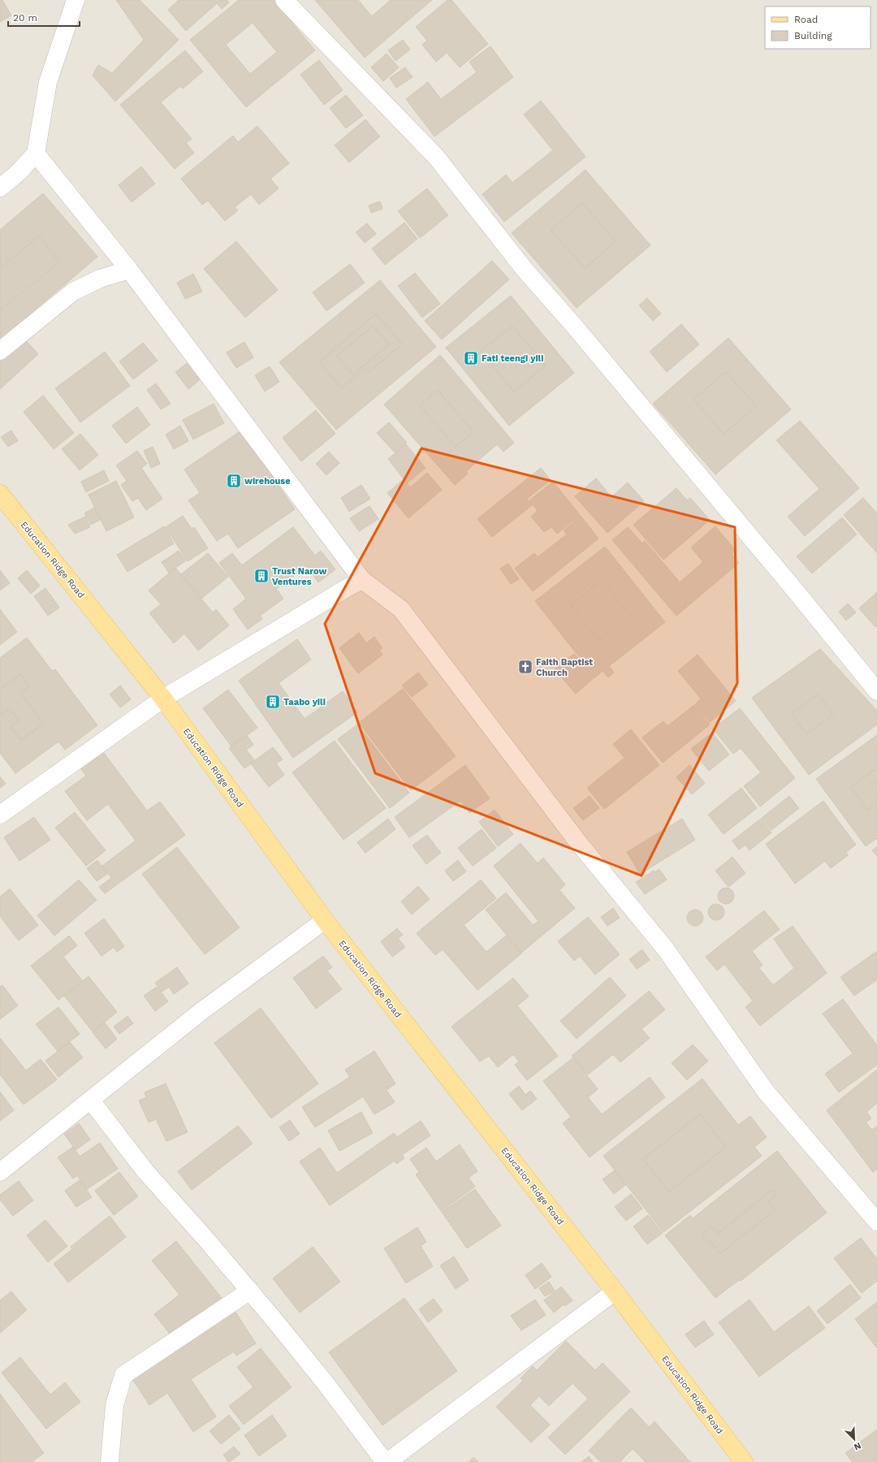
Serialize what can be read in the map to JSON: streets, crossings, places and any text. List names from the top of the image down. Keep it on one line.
{"streets":{"main road":["Education Ridge Road"]},"places":{"building":["Fati teengi yili","wirehouse","Trust Narow Ventures","Taabo yili"],"church":["Faith Baptist Church"]},"legend":["Road","Building"],"scale_bar":"20 m","north":"bottom right"}
